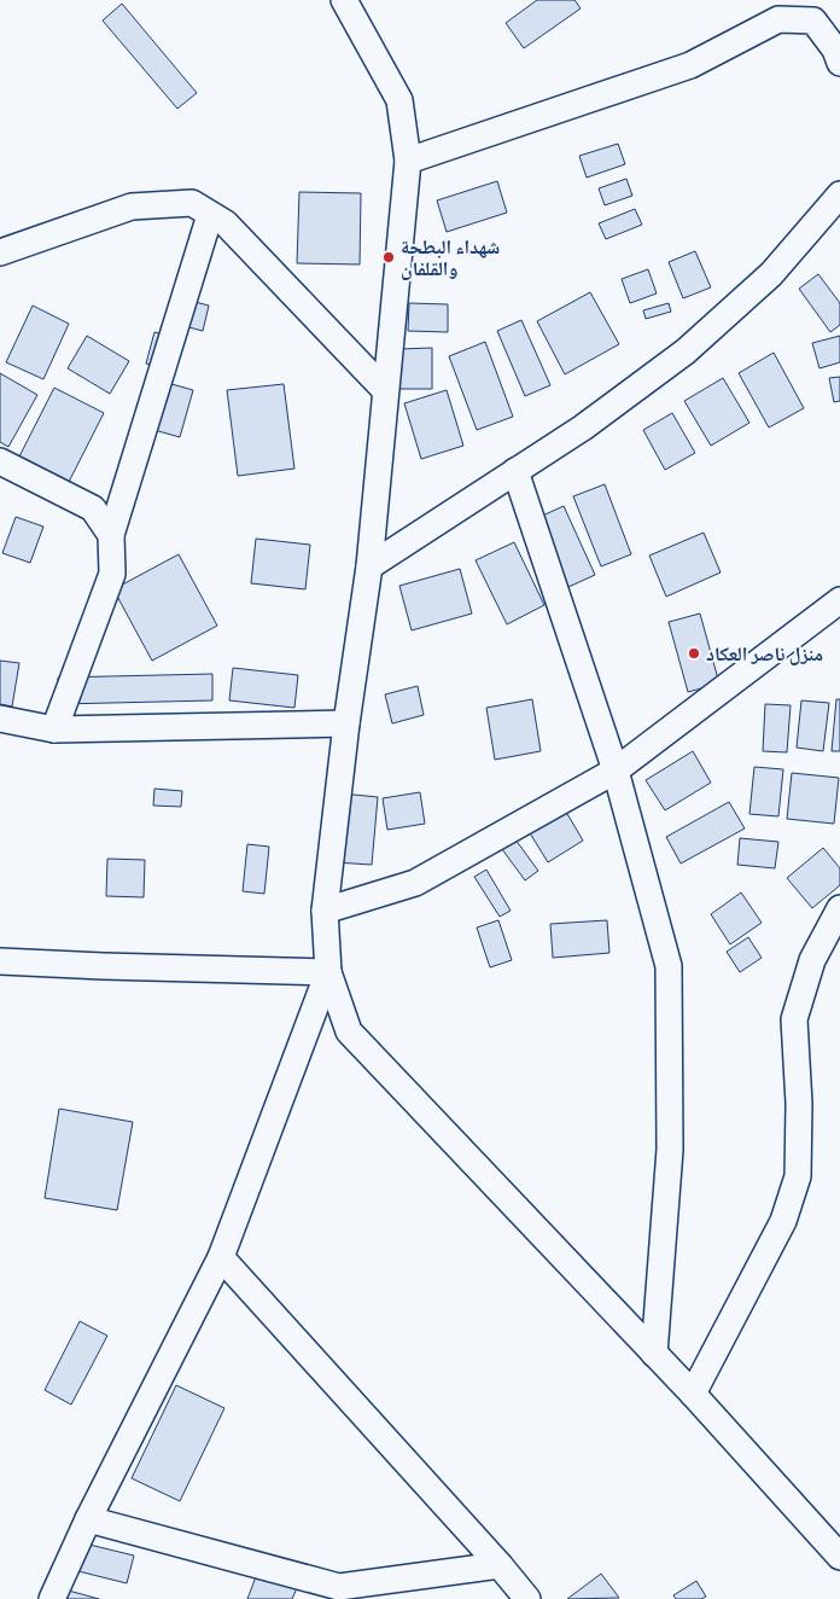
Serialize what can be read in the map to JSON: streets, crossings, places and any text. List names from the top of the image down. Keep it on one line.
{"places":["شهداء البطحة والقلفان","منزل ناصر العكاد"]}
